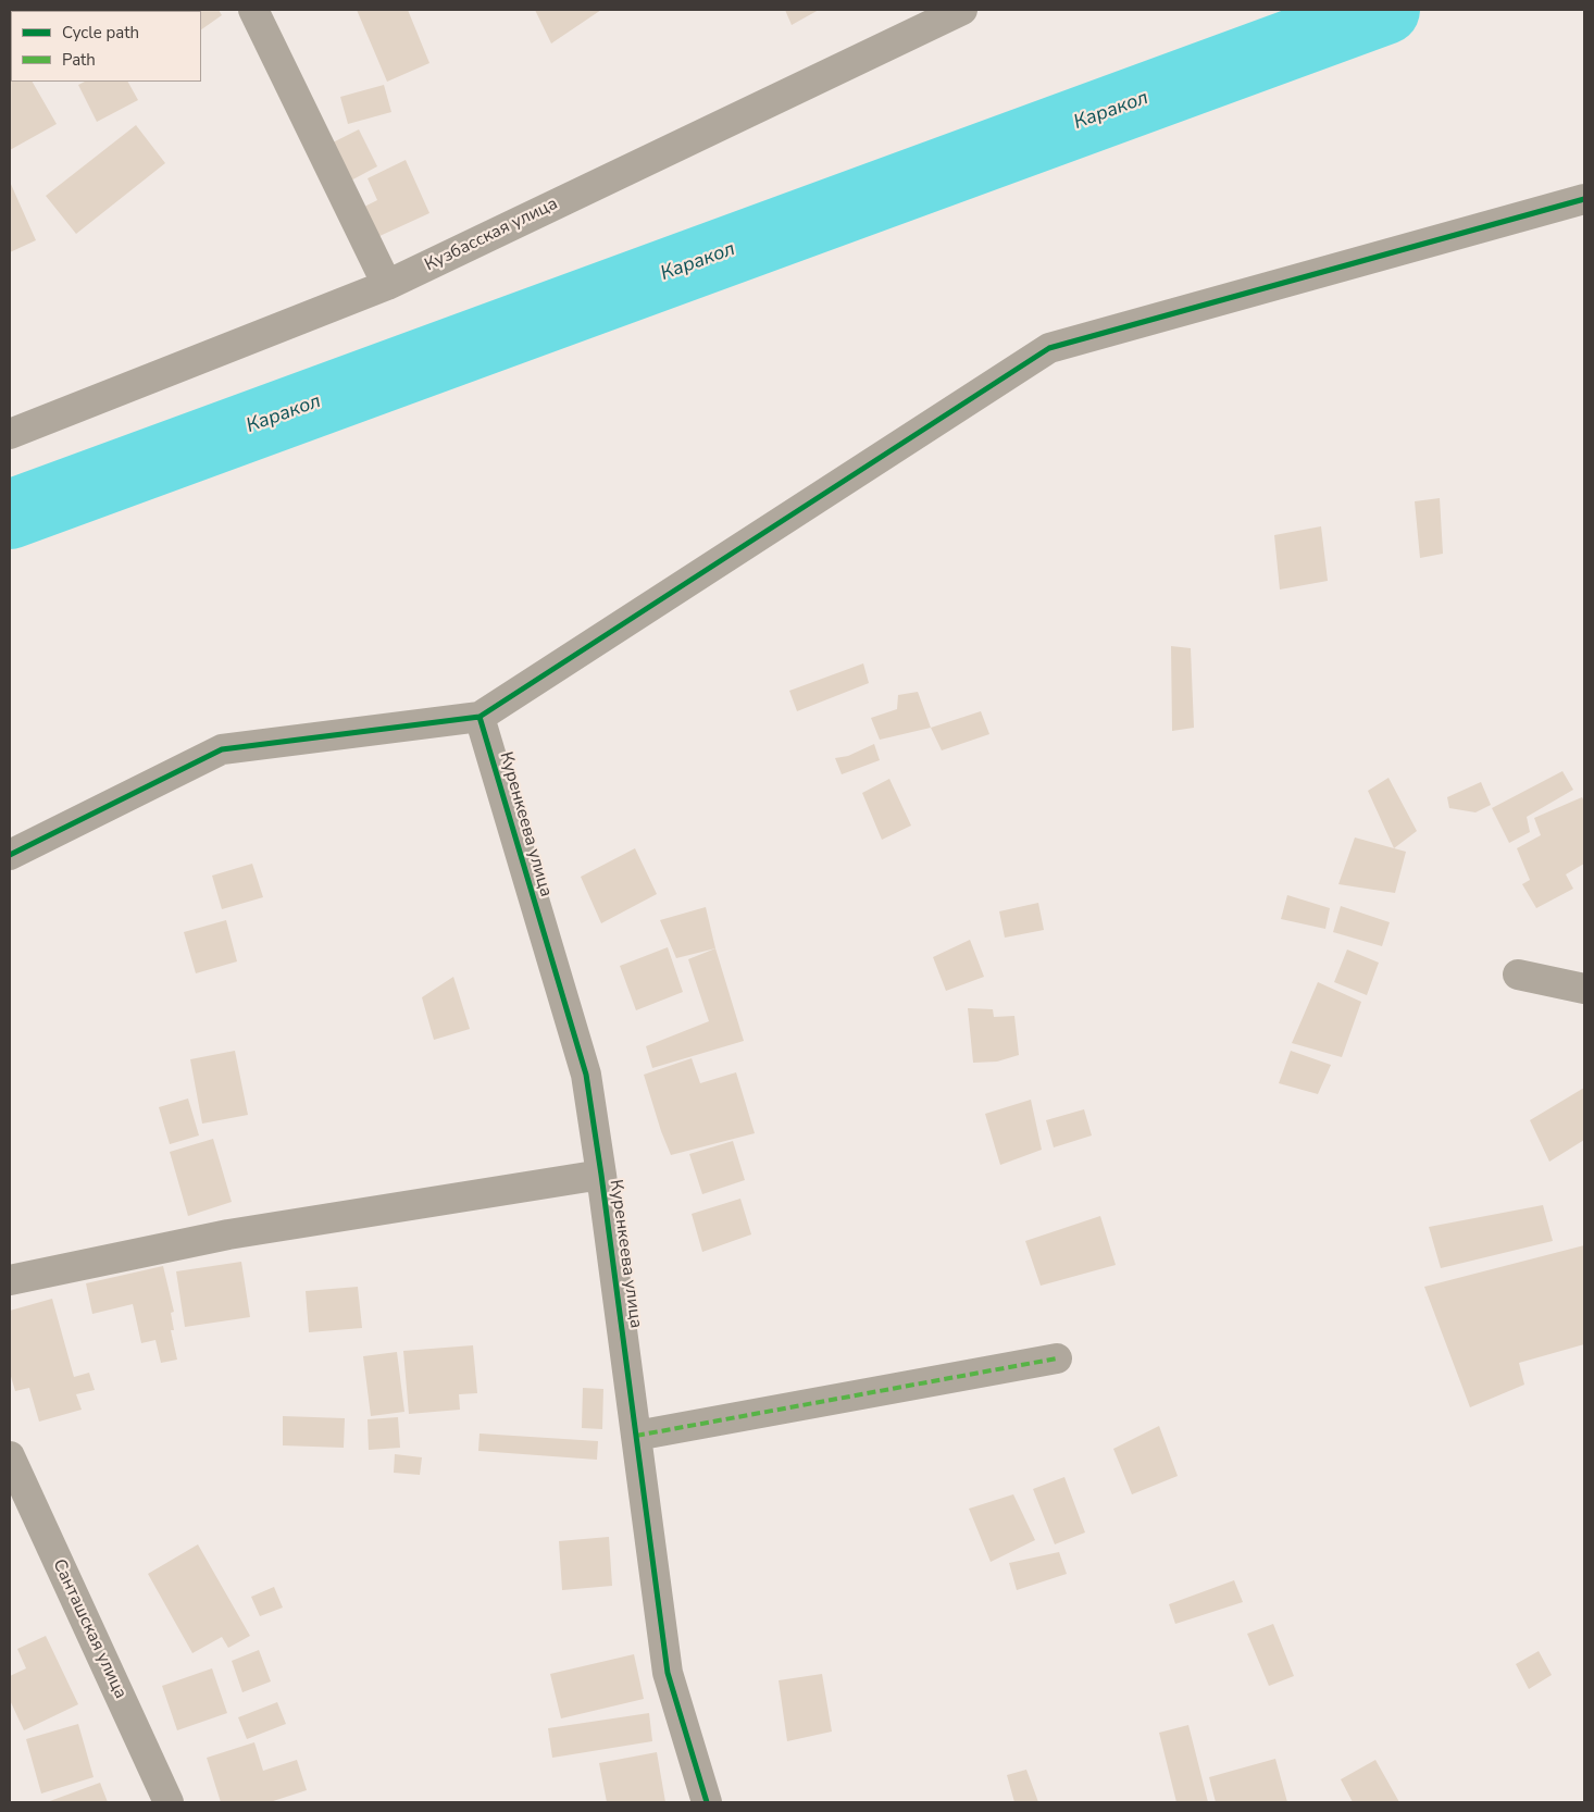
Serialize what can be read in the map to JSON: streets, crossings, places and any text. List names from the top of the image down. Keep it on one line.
{"streets":{"street":["Кузбасская улица","Куренкеева улица","Санташская улица"]},"water":["Каракол"],"legend":["Cycle path","Path"]}
